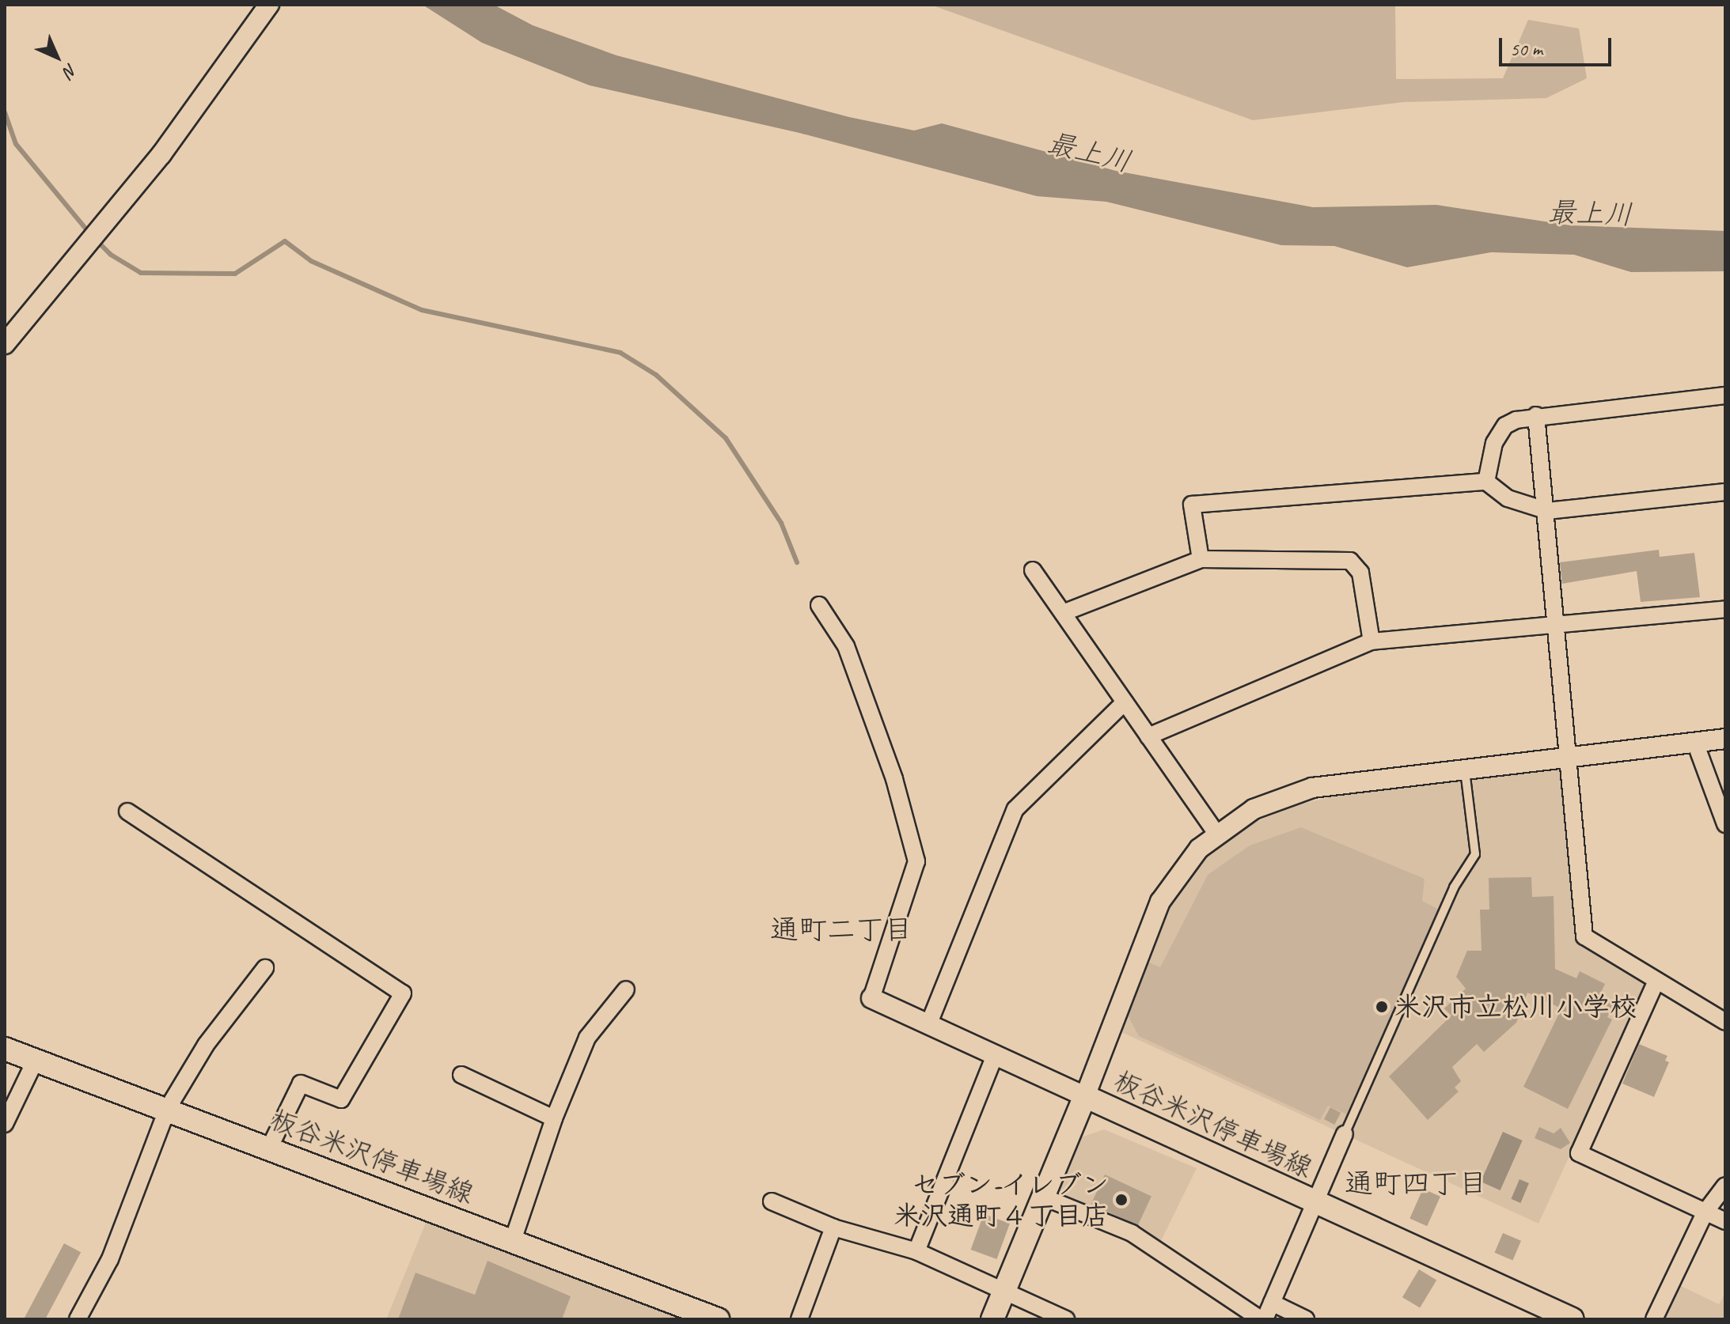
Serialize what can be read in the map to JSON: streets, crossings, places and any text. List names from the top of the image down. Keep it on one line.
{"streets":{"main road":["板谷米沢停車場線"]},"districts":["通町二丁目","通町四丁目"],"water":["最上川"],"places":["米沢市立松川小学校","セブン-イレブン 米沢通町４丁目店"],"scale_bar":"50 m","north":"bottom right"}
